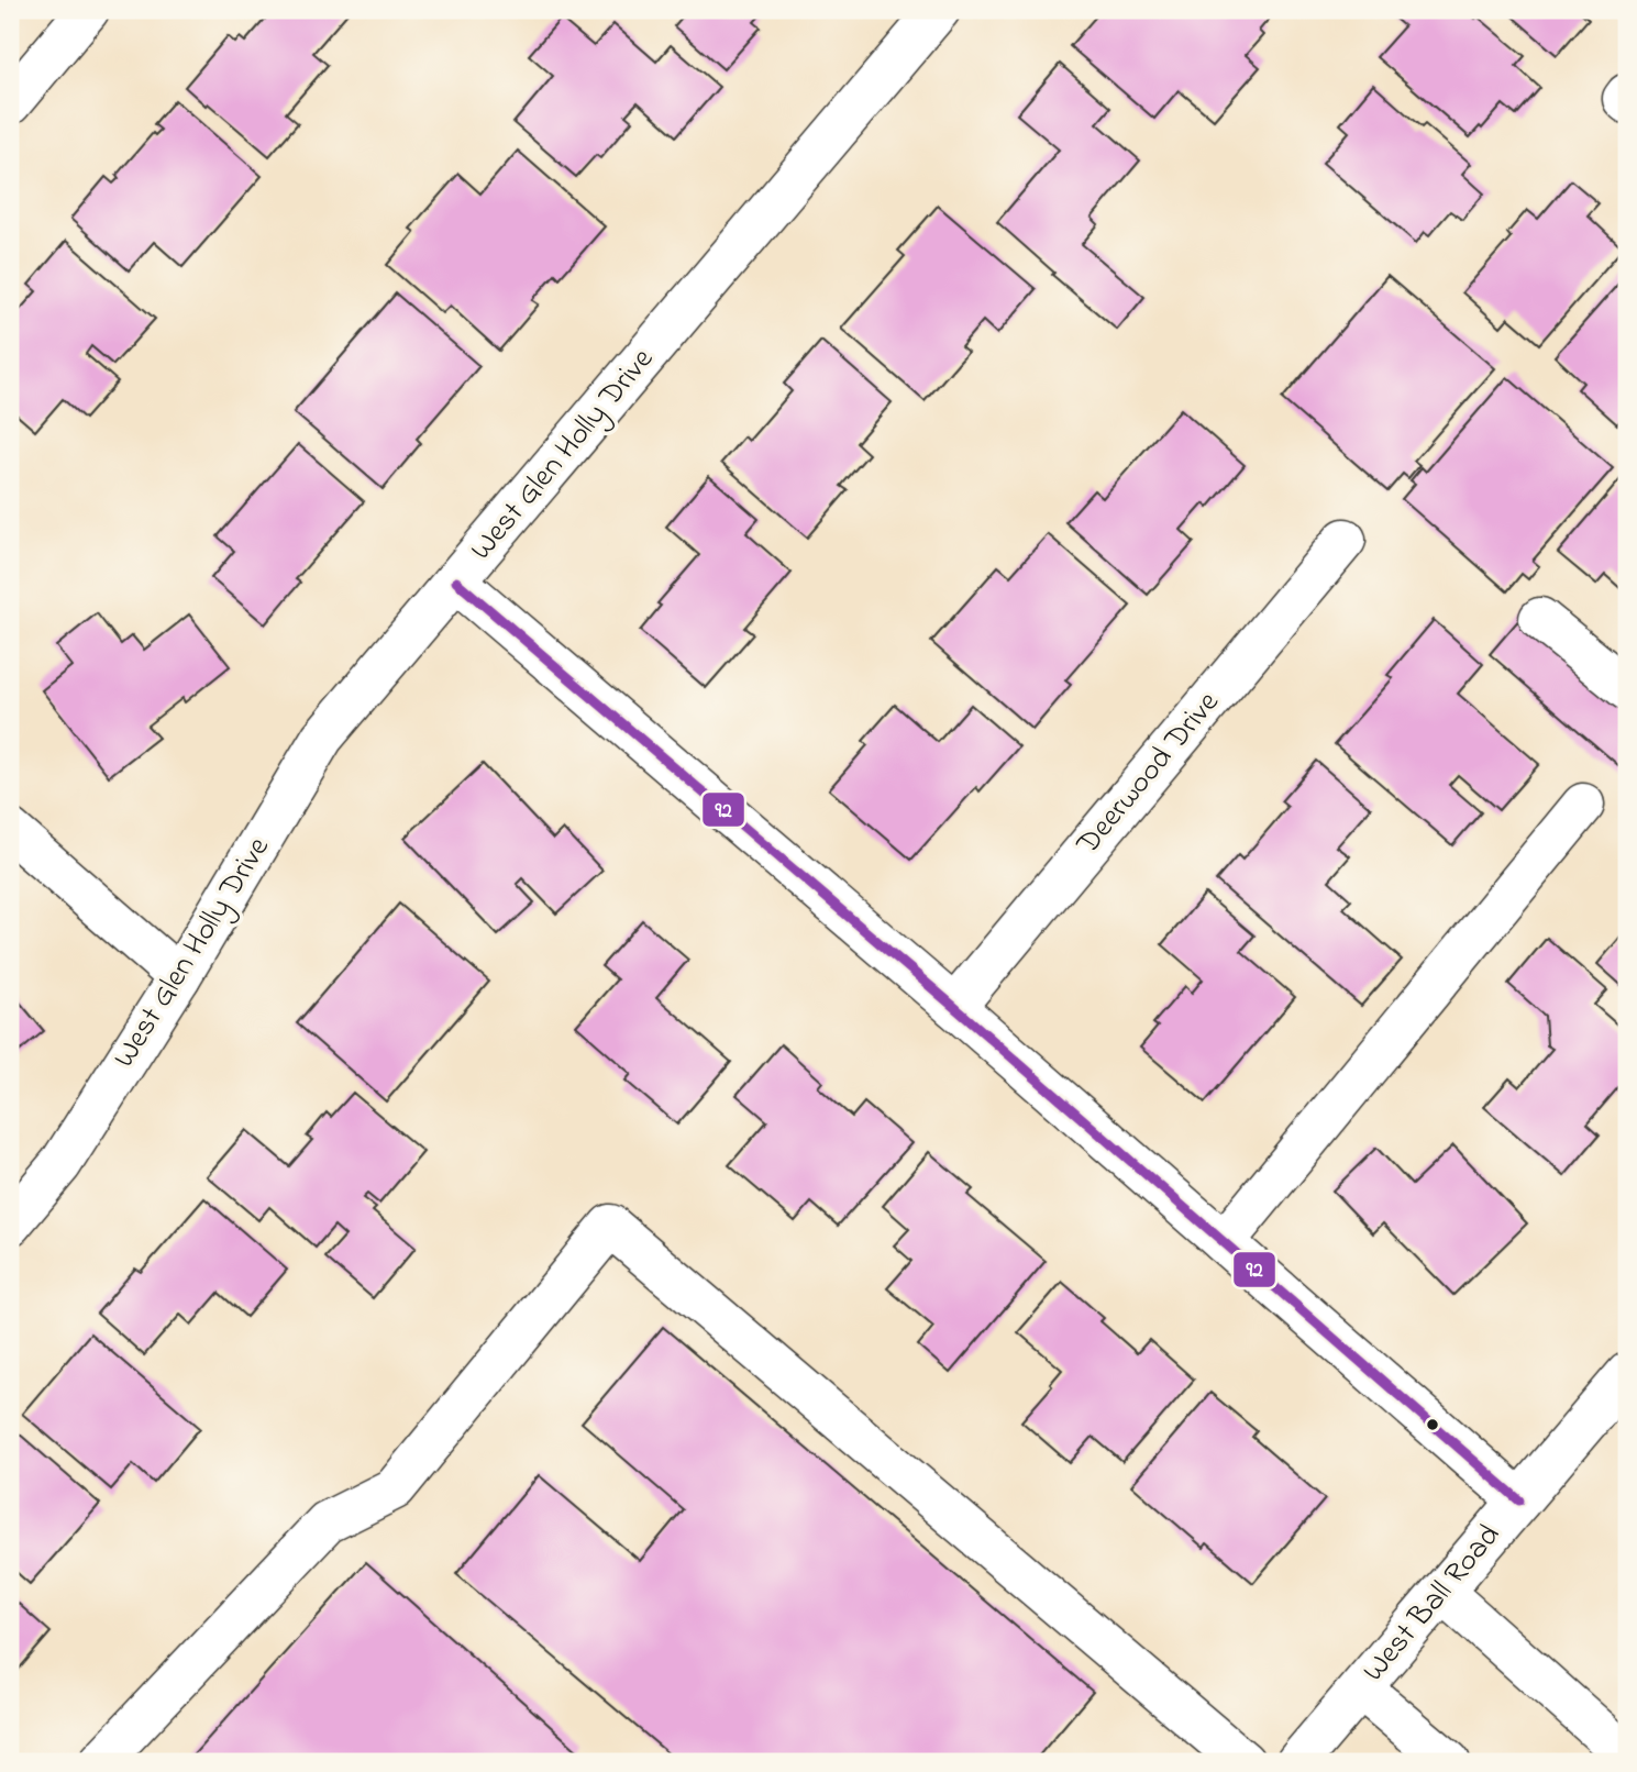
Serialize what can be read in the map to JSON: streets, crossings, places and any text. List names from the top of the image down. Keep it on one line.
{"streets":{"street":["West Glen Holly Drive","Deerwood Drive","West Ball Road"]},"lines":["transit line 92"]}
